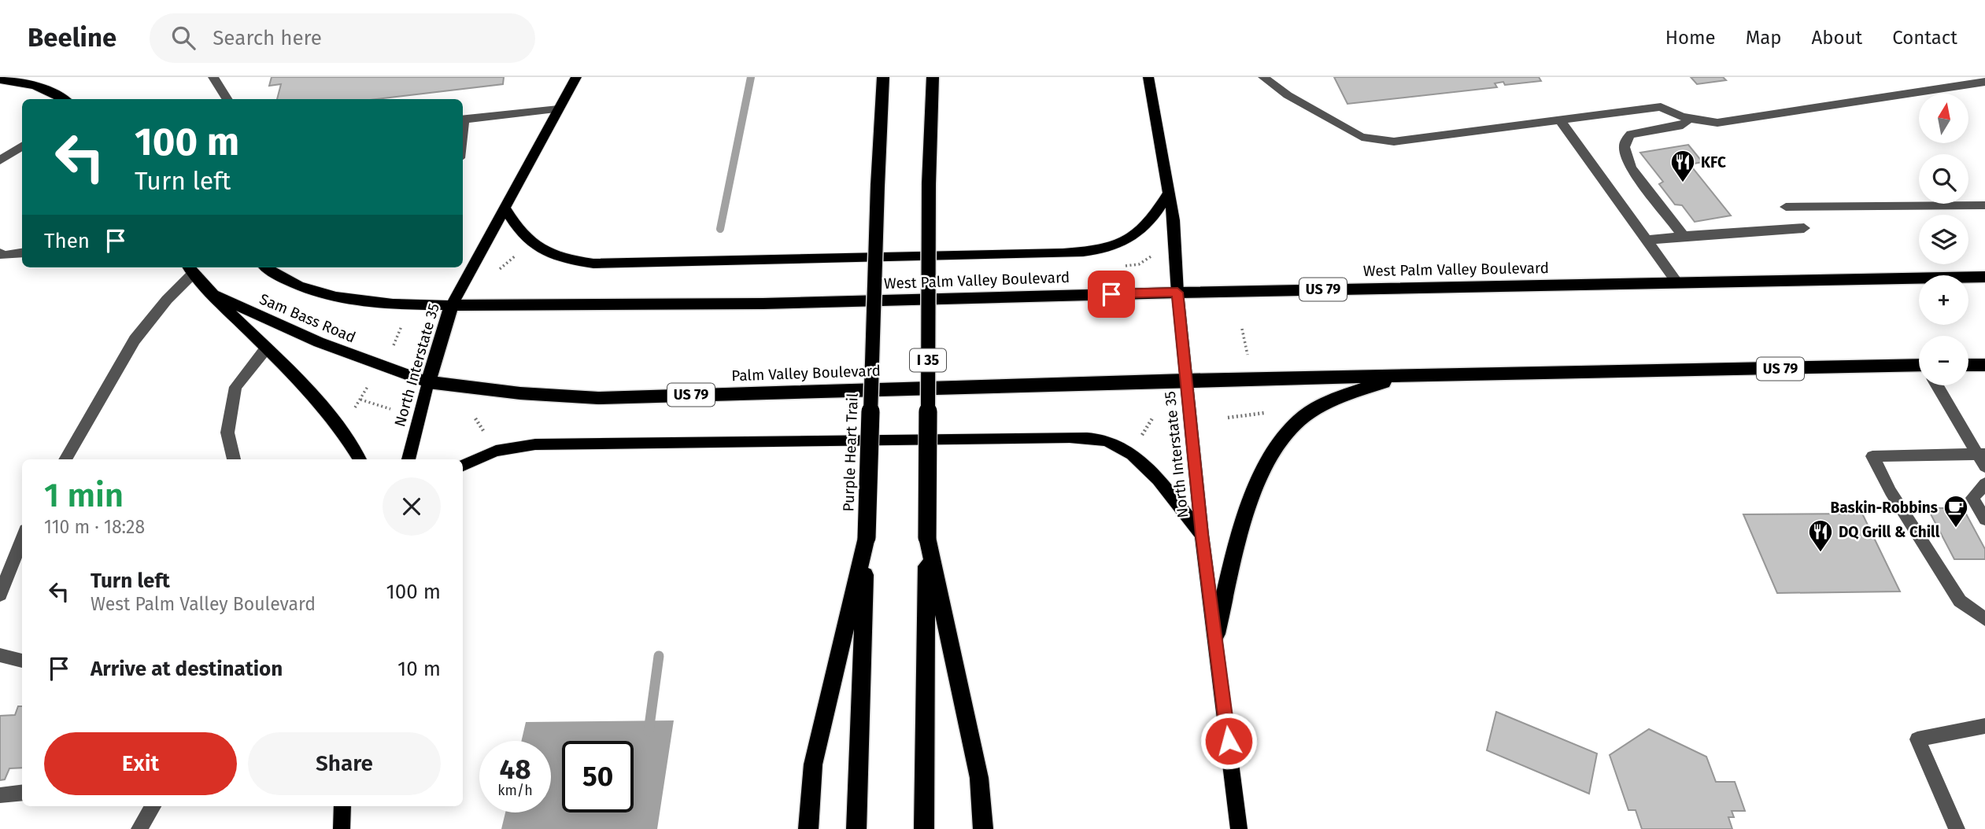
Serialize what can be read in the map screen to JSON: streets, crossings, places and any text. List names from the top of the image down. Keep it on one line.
{"streets":{"highway":["West Palm Valley Boulevard","US 79","I 35","North Interstate 35","Palm Valley Boulevard","Purple Heart Trail"],"main road":["Sam Bass Road"]},"crossings":[["West Palm Valley Boulevard","Sam Bass Road"],["West Palm Valley Boulevard","North Interstate 35"],["US 79","North Interstate 35"],["US 79","Palm Valley Boulevard"],["Sam Bass Road","North Interstate 35"],["Sam Bass Road","Palm Valley Boulevard"],["North Interstate 35","Palm Valley Boulevard"]],"places":{"restaurant":["KFC","DQ Grill & Chill"],"cafe":["Baskin-Robbins"]},"north":"top","page":{"header":"Beeline","search":"Search here","nav":["Home","Map","About","Contact"],"map_buttons":["+","−"],"turn":["100 m","Turn left"],"then":"Then","heading":["1 min","110 m · 18:28"],"list":[{"name":"Turn left","note":"West Palm Valley Boulevard","value":"100 m"},{"name":"Arrive at destination","value":"10 m"}],"buttons":["Exit","Share"],"speed":"48 km/h","limit":"50"}}
